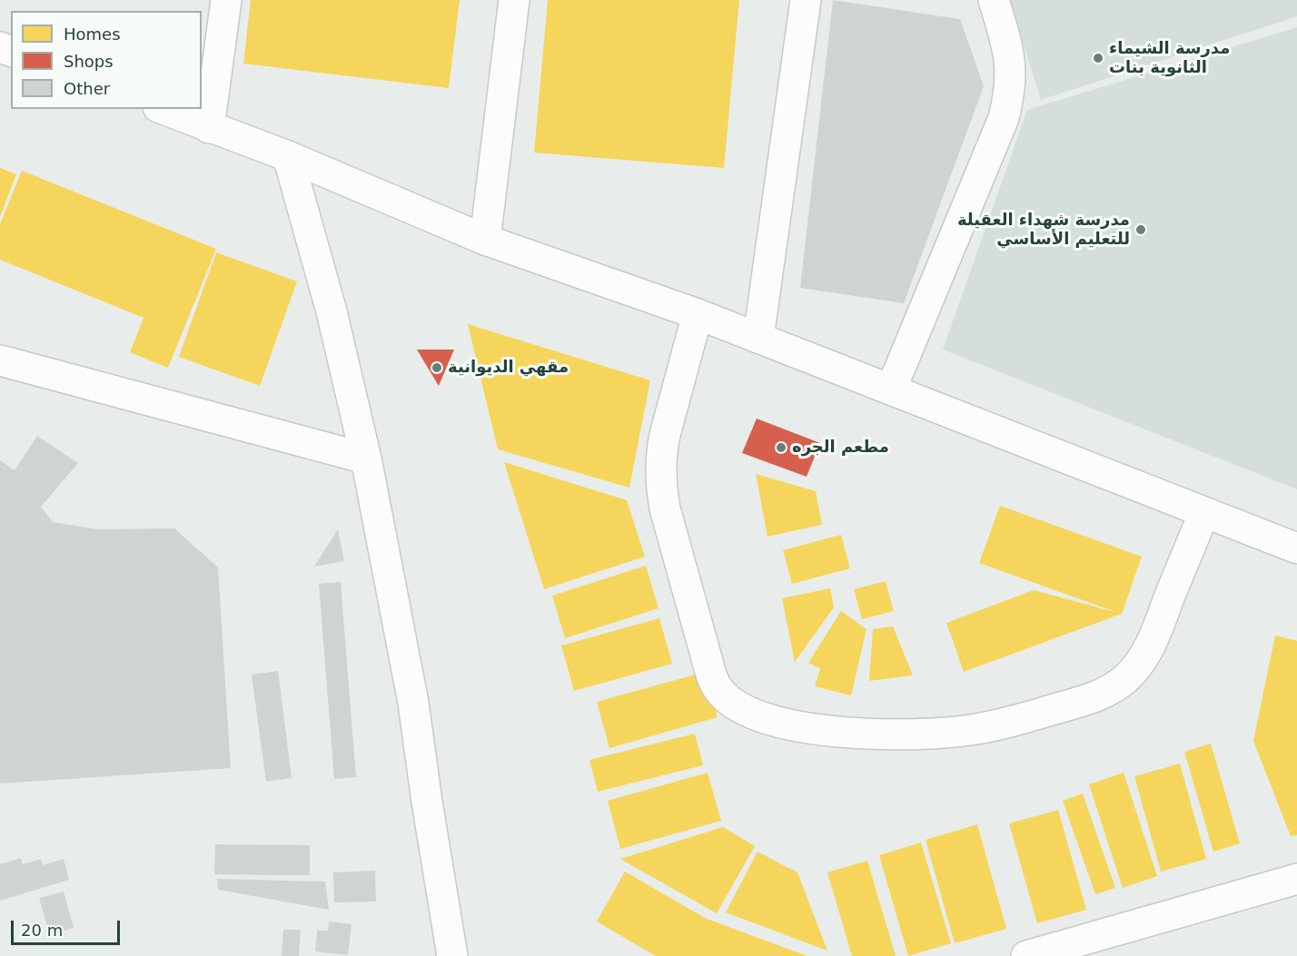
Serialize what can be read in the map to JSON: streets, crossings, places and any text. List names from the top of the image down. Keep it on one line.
{"places":["مدرسة الشيماء الثانوية بنات","مدرسة شهداء العقيلة للتعليم الأساسي","مقهي الديوانية","مطعم الجره"],"legend":["Homes","Shops","Other"],"scale_bar":"20 m"}
